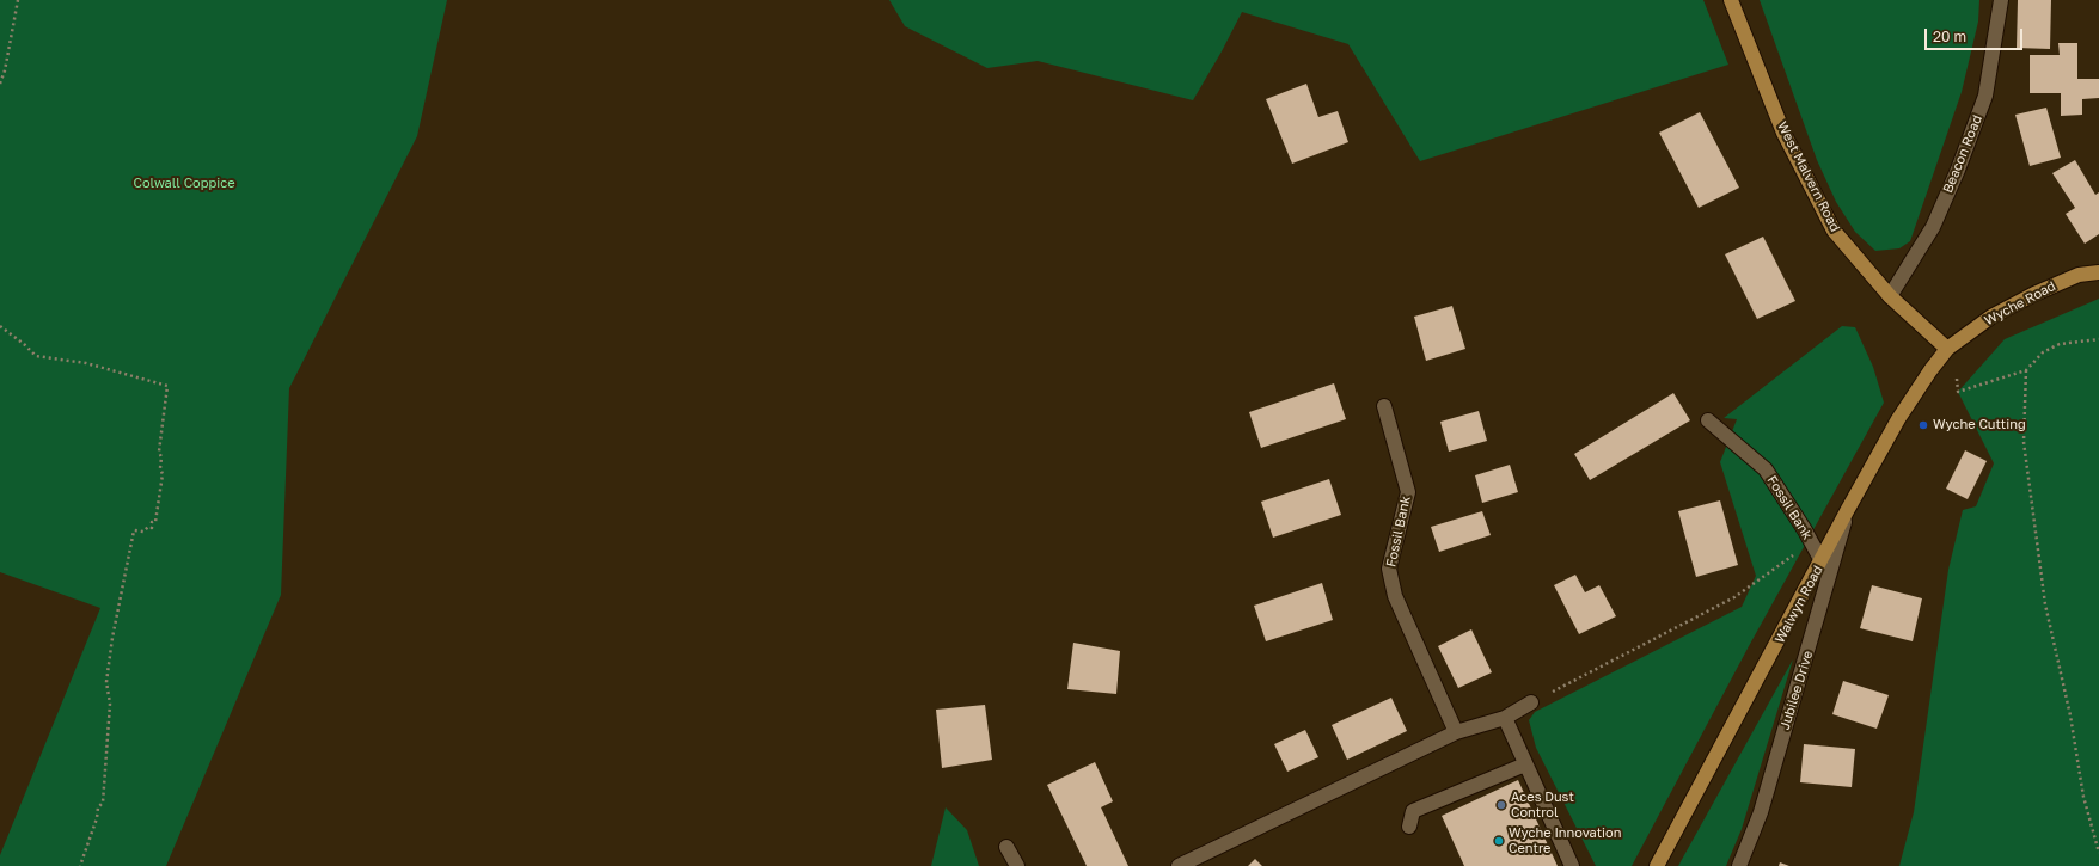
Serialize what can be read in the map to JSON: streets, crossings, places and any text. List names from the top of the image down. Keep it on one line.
{"streets":{"main road":["West Malvern Road","Wyche Road","Walwyn Road"],"street":["Beacon Road","Fossil Bank","Jubilee Drive"]},"crossings":[["Beacon Road","West Malvern Road"],["West Malvern Road","Wyche Road"],["West Malvern Road","Walwyn Road"],["Wyche Road","Walwyn Road"],["Fossil Bank","Walwyn Road"],["Walwyn Road","Jubilee Drive"]],"parks":["Colwall Coppice"],"places":["Wyche Cutting","Aces Dust Control","Wyche Innovation Centre"],"scale_bar":"20 m"}
